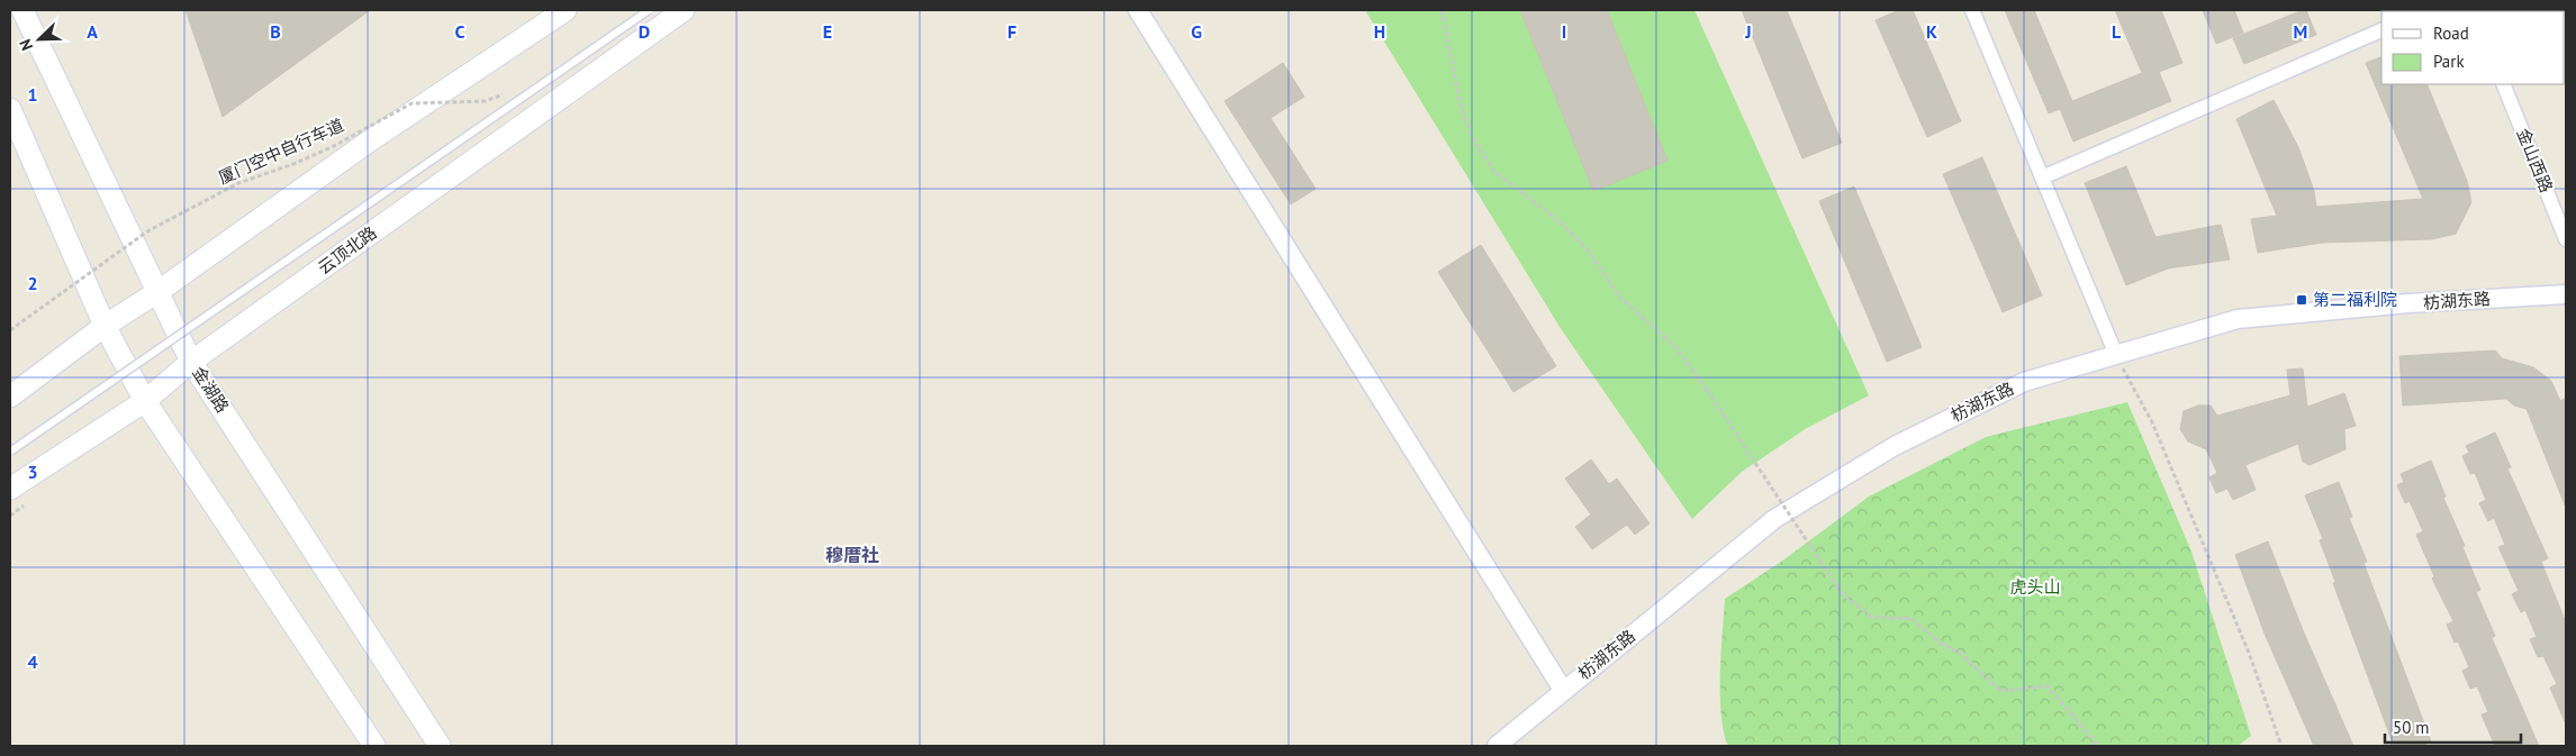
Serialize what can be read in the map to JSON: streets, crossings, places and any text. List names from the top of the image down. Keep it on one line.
{"streets":{"main road":["云顶北路","金湖路"],"street":["金山西路","枋湖东路"],"path":["厦门空中自行车道"]},"crossings":[["云顶北路","金湖路"]],"districts":["穆厝社"],"parks":["虎头山"],"places":{"transit":["第二福利院"]},"legend":["Road","Park"],"scale_bar":"50 m","north":"bottom left","grid":{"columns":["A","B","C","D","E","F","G","H","I","J","K","L","M"],"rows":["1","2","3","4"]}}
